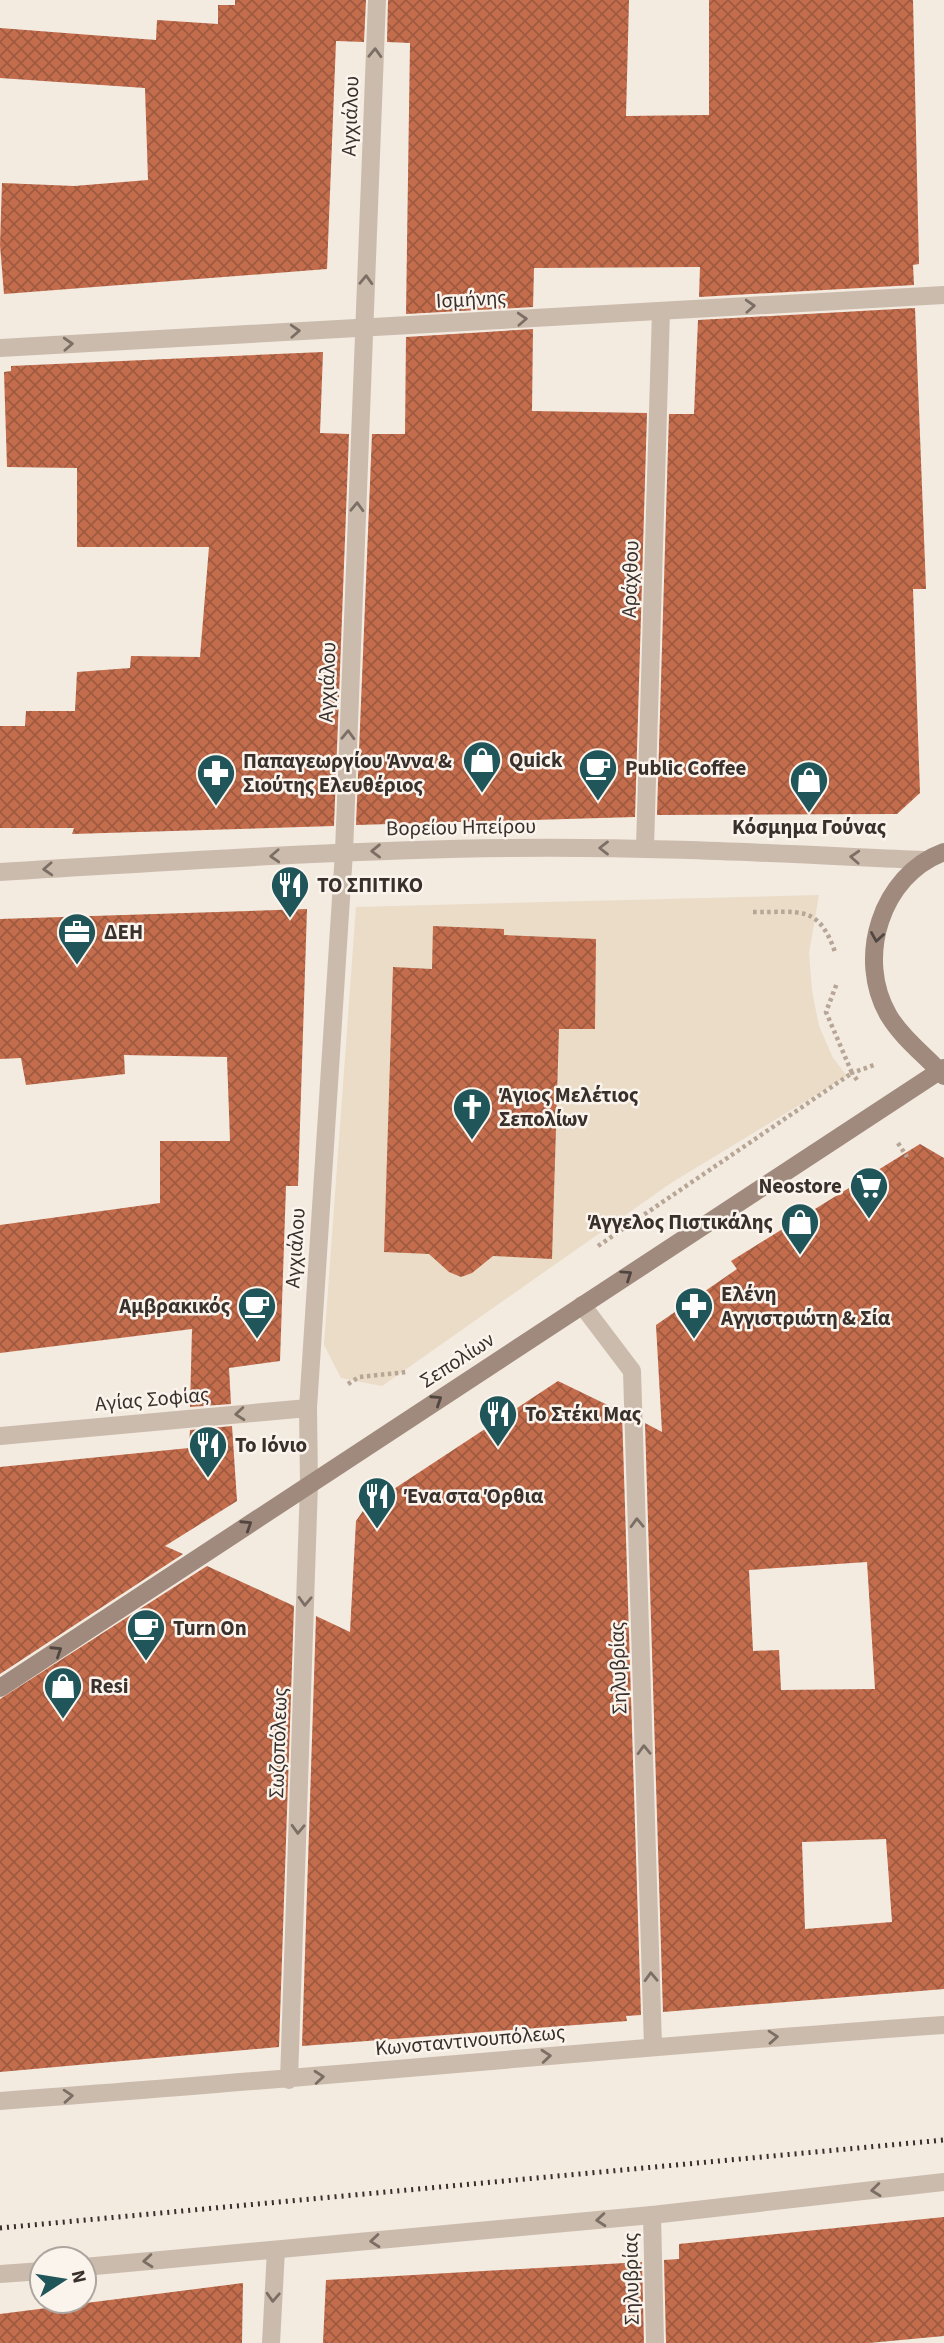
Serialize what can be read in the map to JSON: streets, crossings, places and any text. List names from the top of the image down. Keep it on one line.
{"streets":{"main road":["Σεπολίων"],"street":["Αγχιάλου","Ισμήνης","Αράχθου","Βορείου Ηπείρου","Αγίας Σοφίας","Σηλυβρίας","Σωζοπόλεως","Κωνσταντινουπόλεως"]},"crossings":[["Αγχιάλου","Ισμήνης"],["Αγχιάλου","Βορείου Ηπείρου"],["Αγχιάλου","Αγίας Σοφίας"],["Αγχιάλου","Σωζοπόλεως"],["Ισμήνης","Αράχθου"],["Αράχθου","Βορείου Ηπείρου"],["Σεπολίων","Σηλυβρίας"],["Σεπολίων","Σωζοπόλεως"],["Αγίας Σοφίας","Σωζοπόλεως"],["Σηλυβρίας","Κωνσταντινουπόλεως"],["Σωζοπόλεως","Κωνσταντινουπόλεως"]],"one_way":["Αγχιάλου","Ισμήνης","Βορείου Ηπείρου","Σεπολίων","Αγίας Σοφίας","Σηλυβρίας","Σωζοπόλεως","Κωνσταντινουπόλεως"],"places":{"shop":["Quick","Κόσμημα Γούνας","Άγγελος Πιστικάλης","Resi"],"cafe":["Public Coffee","Αμβρακικός","Turn On"],"pharmacy":["Παπαγεωργίου Άννα & Σιούτης Ελευθέριος","Ελένη Αγγιστριώτη & Σία"],"restaurant":["ΤΟ ΣΠΙΤΙΚΟ","Το Στέκι Μας","Το Ιόνιο","Ένα στα Όρθια"],"office":["ΔΕΗ"],"church":["Άγιος Μελέτιος Σεπολίων"],"supermarket":["Neostore"]},"north":"right"}
